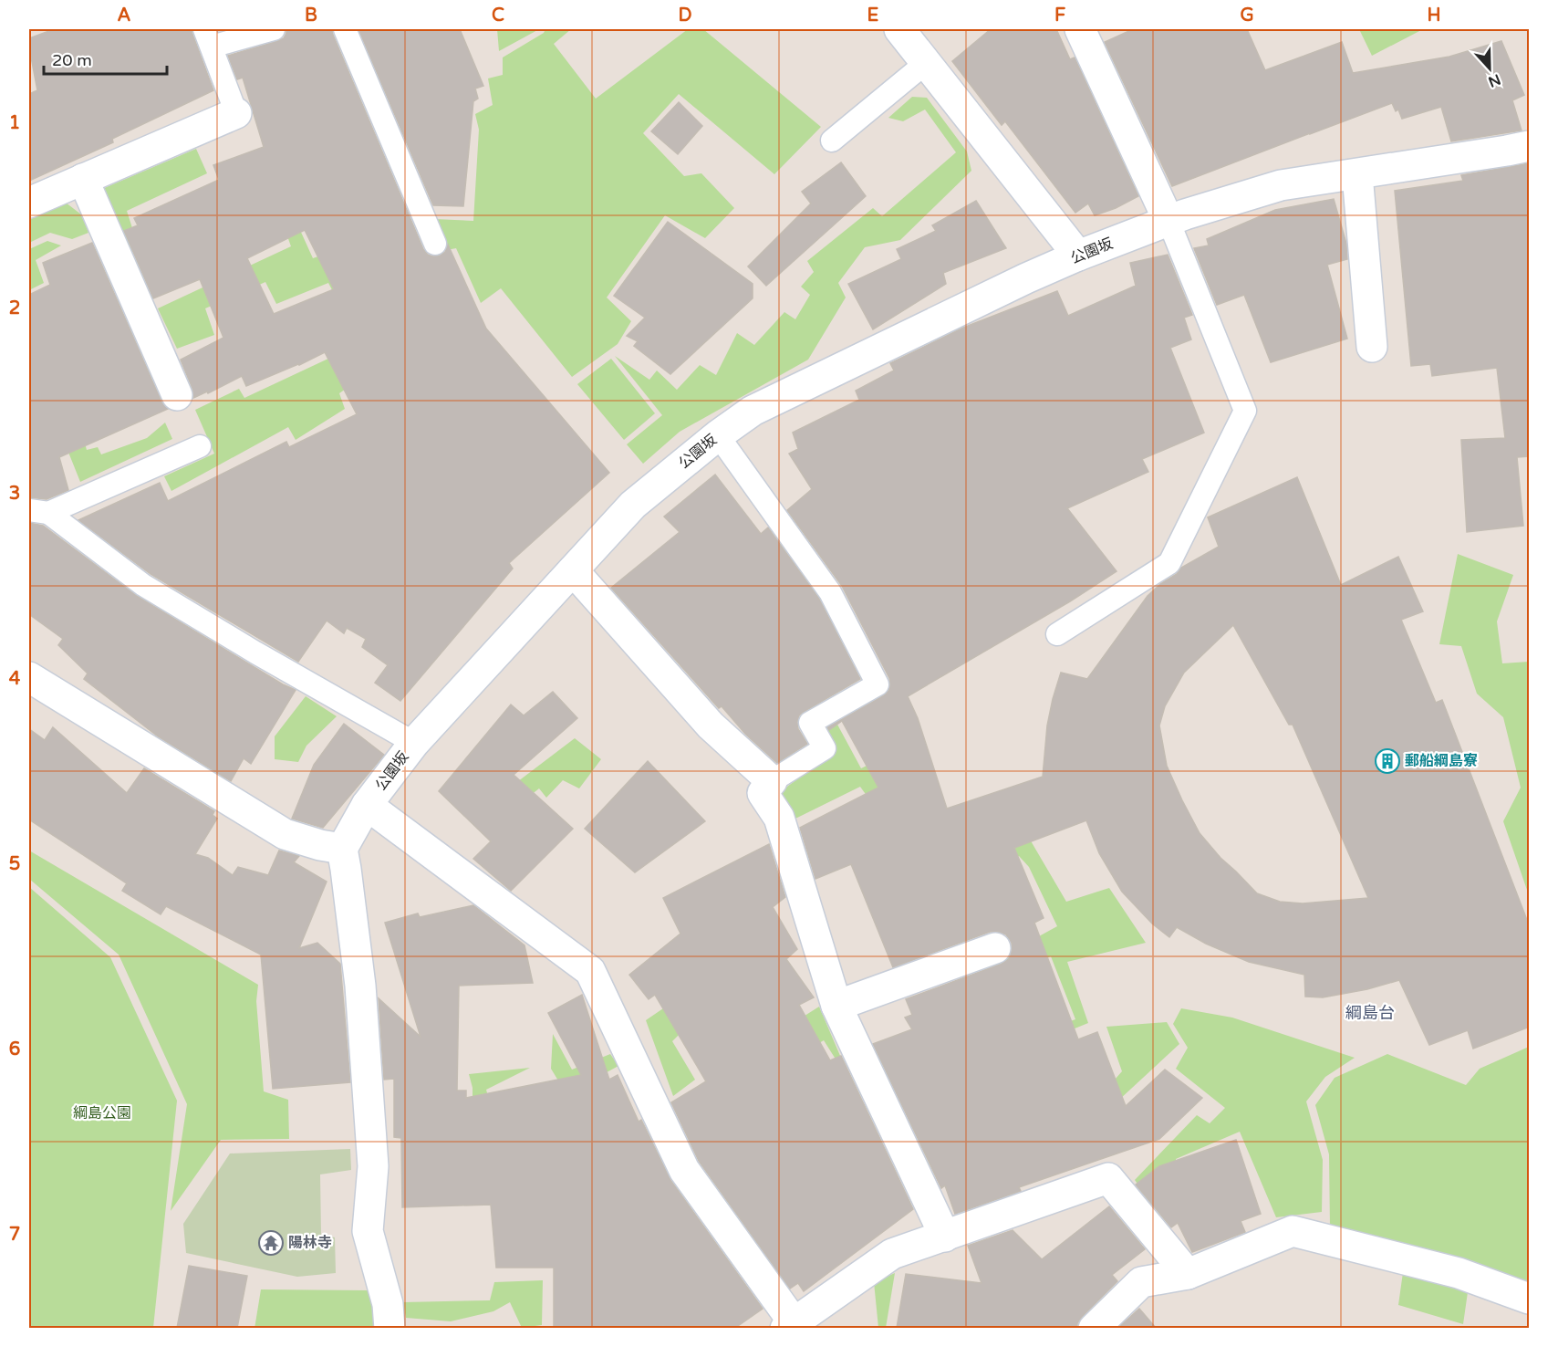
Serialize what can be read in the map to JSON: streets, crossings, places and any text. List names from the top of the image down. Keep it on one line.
{"streets":{"street":["公園坂"]},"districts":["綱島台"],"parks":["綱島公園"],"places":{"building":["郵船綱島寮"],"temple":["陽林寺"]},"scale_bar":"20 m","north":"bottom","grid":{"columns":["A","B","C","D","E","F","G","H"],"rows":["1","2","3","4","5","6","7"]}}
